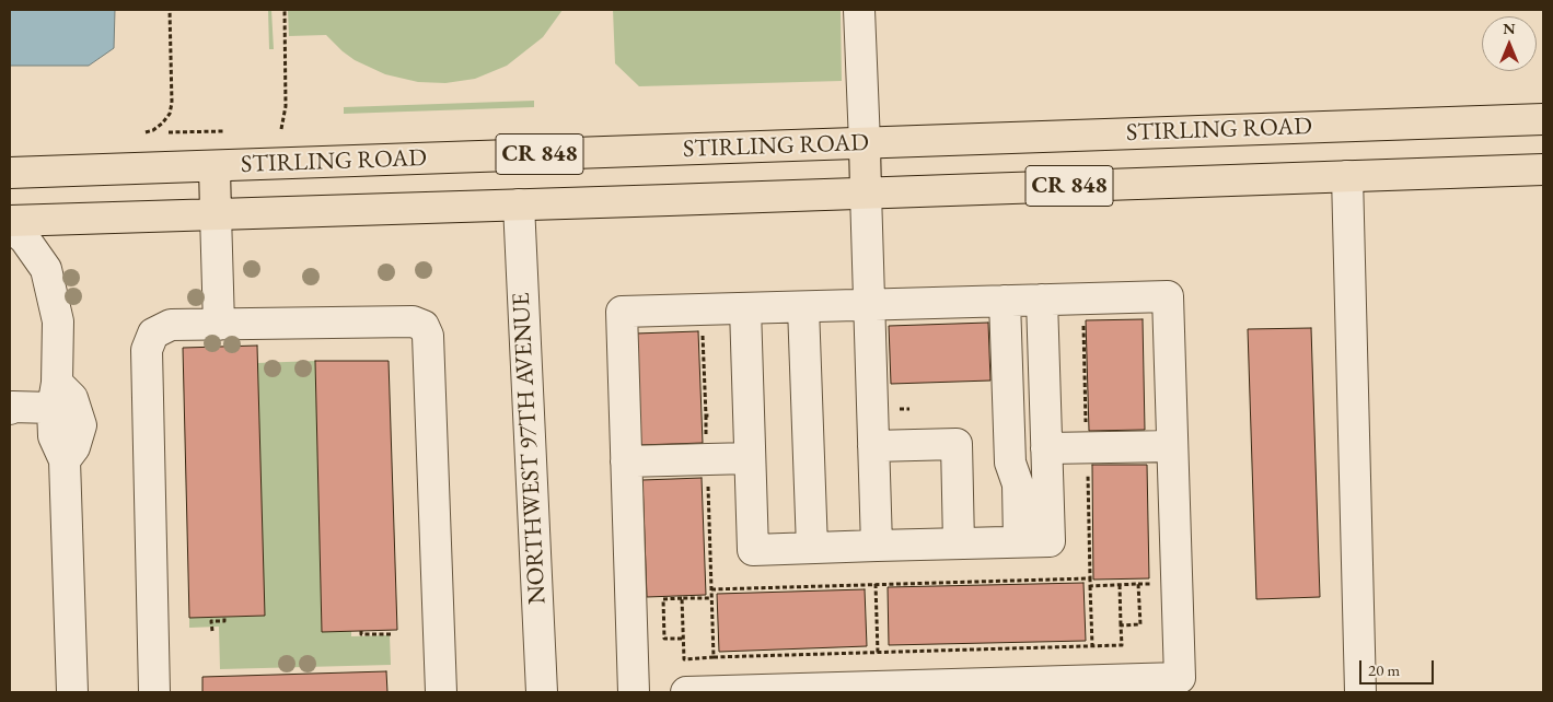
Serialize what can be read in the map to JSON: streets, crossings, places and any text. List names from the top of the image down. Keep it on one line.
{"streets":{"main road":["STIRLING ROAD","CR 848"],"street":["NORTHWEST 97TH AVENUE"]},"crossings":[["STIRLING ROAD","NORTHWEST 97TH AVENUE"]],"scale_bar":"20 m","north":"top"}
